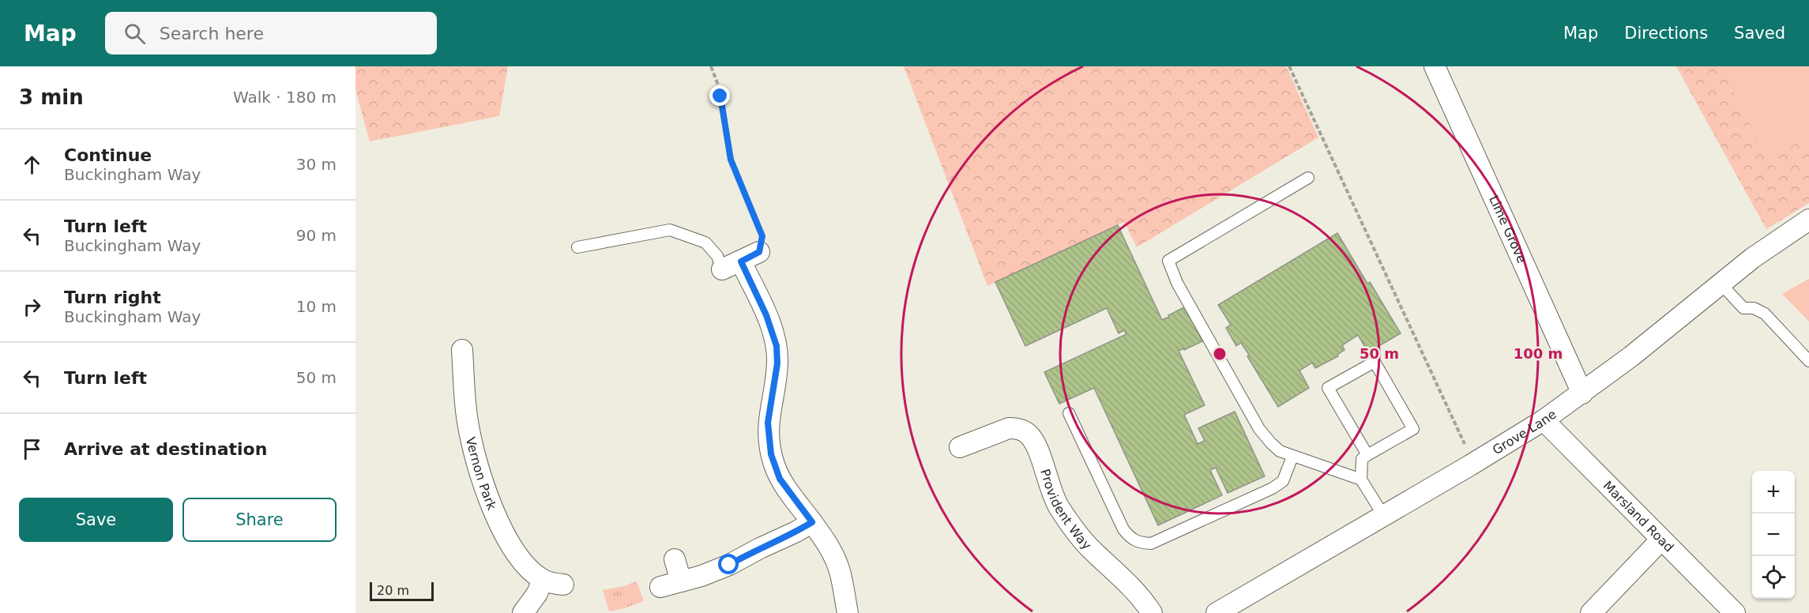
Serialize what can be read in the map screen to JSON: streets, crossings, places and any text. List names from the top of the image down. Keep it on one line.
{"streets":{"street":["Lime Grove","Grove Lane","Vernon Park","Provident Way","Marsland Road"]},"crossings":[["Lime Grove","Grove Lane"],["Grove Lane","Marsland Road"]],"scale_bar":"20 m","page":{"header":"Map","search":"Search here","nav":["Map","Directions","Saved"],"heading":["3 min","Walk · 180 m"],"list":[["Continue","Buckingham Way","30 m"],["Turn left","Buckingham Way","90 m"],["Turn right","Buckingham Way","10 m"],["Turn left","50 m"],"Arrive at destination"],"map_buttons":["+","−"],"buttons":["Save","Share"],"scale":"20 m"},"rings":["50 m","100 m"]}
